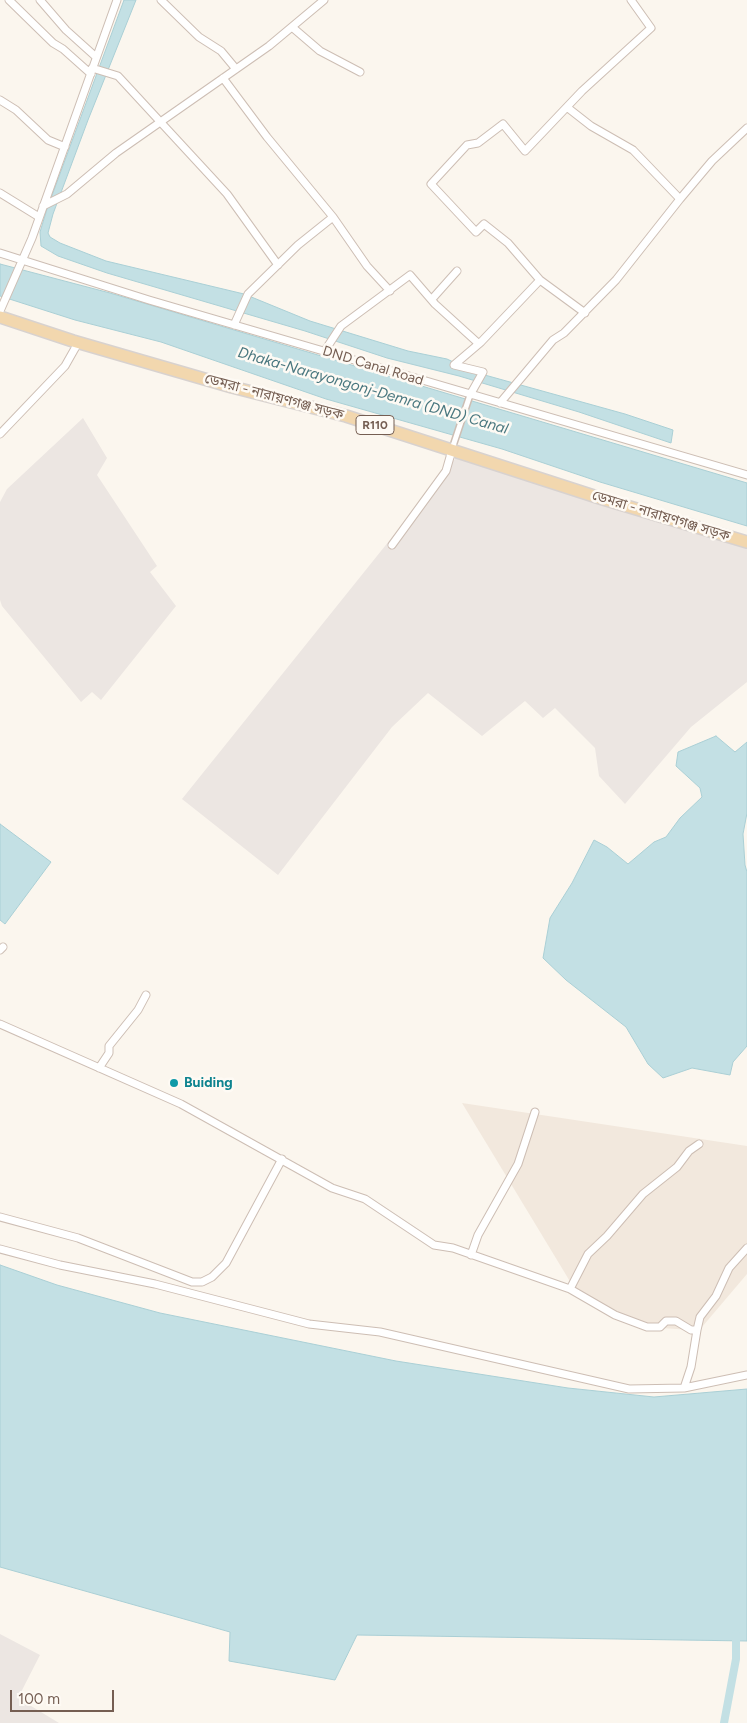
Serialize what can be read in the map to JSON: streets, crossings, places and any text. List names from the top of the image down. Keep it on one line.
{"streets":{"main road":["ডেমরা - নারায়ণগঞ্জ সড়ক","R110"],"street":["DND Canal Road"]},"water":["Dhaka-Narayongonj-Demra (DND) Canal"],"places":["Buiding"],"scale_bar":"100 m"}
